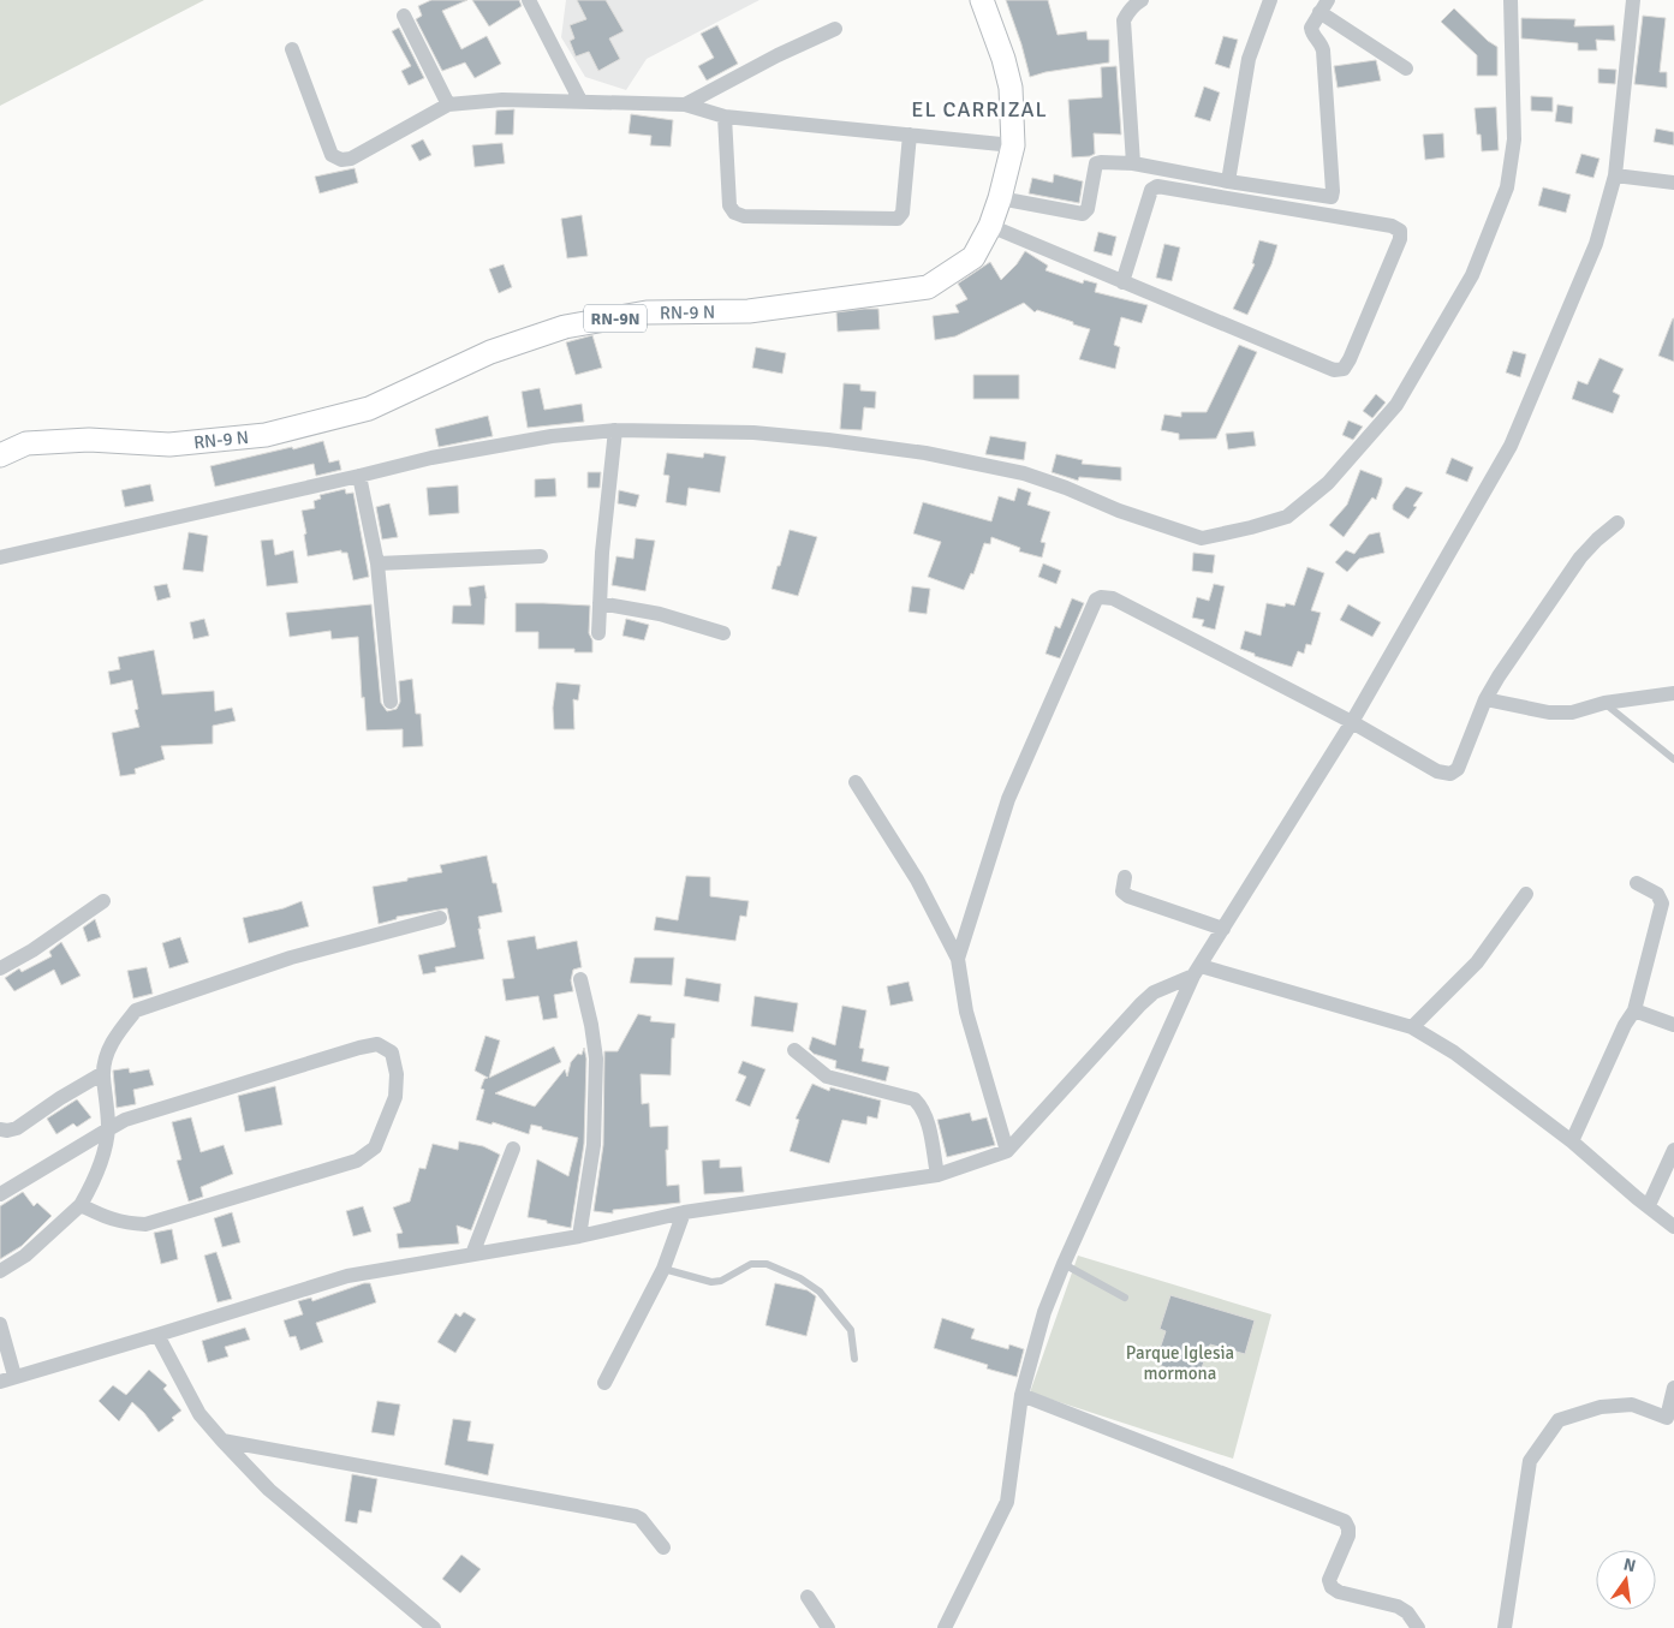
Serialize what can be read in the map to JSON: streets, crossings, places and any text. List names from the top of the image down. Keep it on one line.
{"streets":{"main road":["RN-9 N","RN-9N"]},"districts":["EL CARRIZAL"],"parks":["Parque Iglesia mormona"],"north":"top"}
